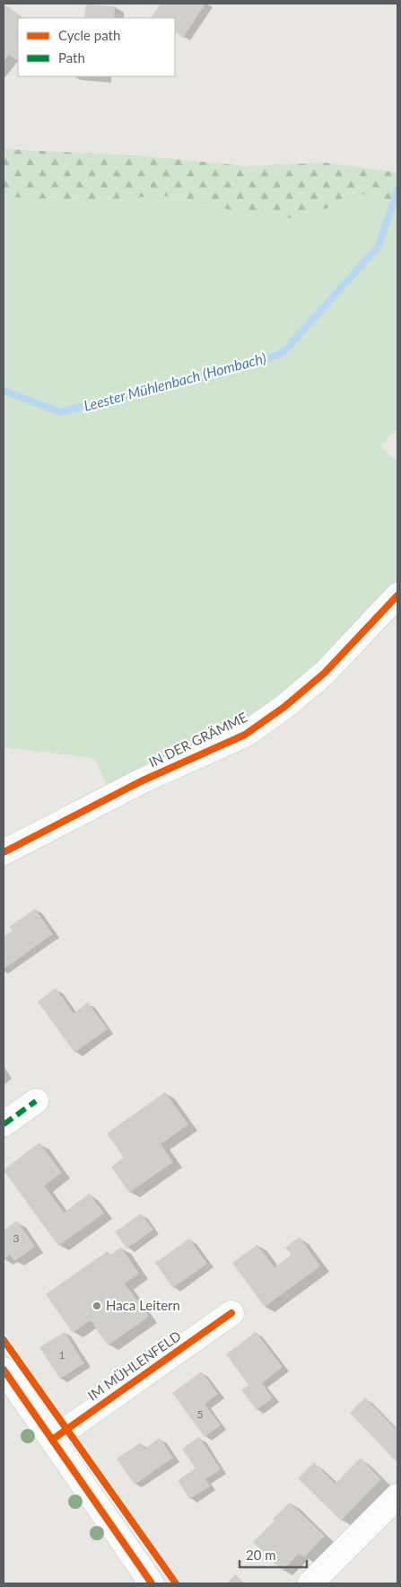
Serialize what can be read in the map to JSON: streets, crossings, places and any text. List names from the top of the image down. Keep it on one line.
{"streets":{"street":["IN DER GRÄMME","IM MÜHLENFELD"]},"water":["Leester Mühlenbach (Hombach)"],"places":["Haca Leitern"],"house_numbers":["3","1","5"],"legend":["Cycle path","Path"],"scale_bar":"20 m"}
